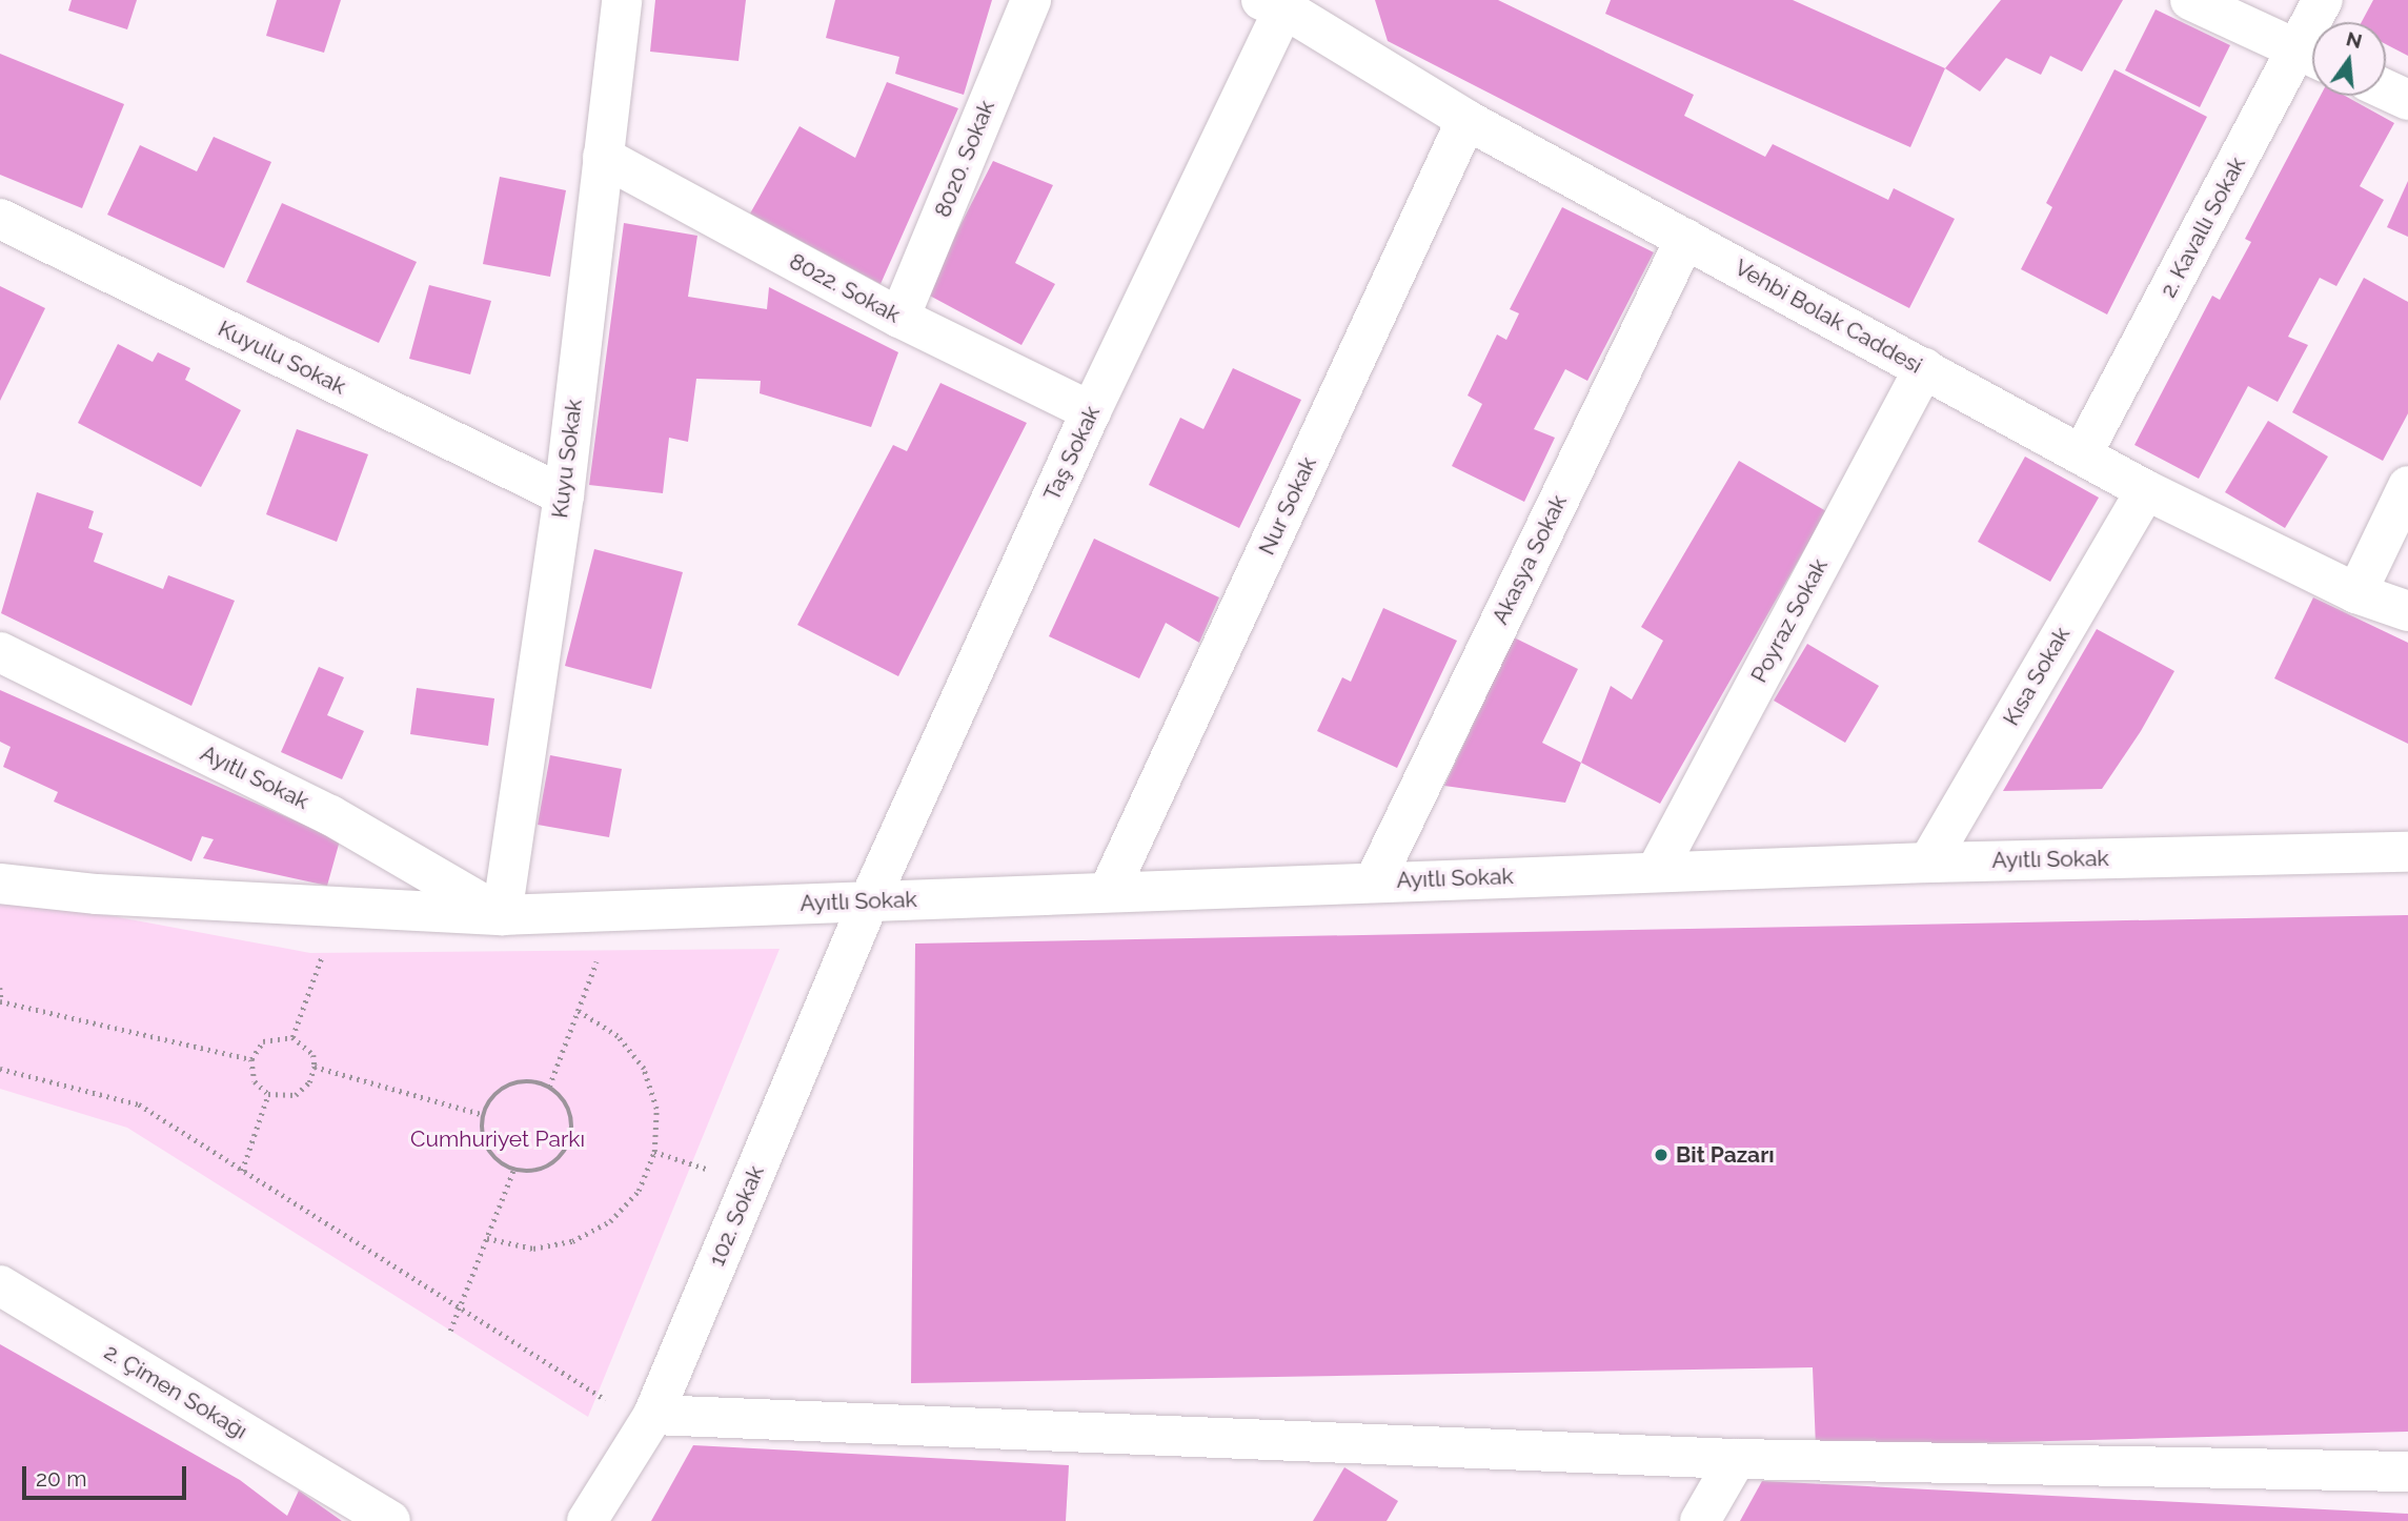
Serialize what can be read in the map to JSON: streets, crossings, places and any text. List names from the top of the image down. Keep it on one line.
{"streets":{"street":["8020. Sokak","2. Kavallı Sokak","8022. Sokak","Vehbi Bolak Caddesi","Kuyulu Sokak","Taş Sokak","Kuyu Sokak","Nur Sokak","Akasya Sokak","Poyraz Sokak","Kısa Sokak","Ayıtlı Sokak","102. Sokak","2. Çimen Sokağı"]},"crossings":[["8020. Sokak","8022. Sokak"],["2. Kavallı Sokak","Vehbi Bolak Caddesi"],["8022. Sokak","Taş Sokak"],["8022. Sokak","Kuyu Sokak"],["Vehbi Bolak Caddesi","Taş Sokak"],["Vehbi Bolak Caddesi","Nur Sokak"],["Vehbi Bolak Caddesi","Akasya Sokak"],["Vehbi Bolak Caddesi","Poyraz Sokak"],["Vehbi Bolak Caddesi","Kısa Sokak"],["Kuyulu Sokak","Kuyu Sokak"],["Taş Sokak","Ayıtlı Sokak"],["Taş Sokak","102. Sokak"],["Kuyu Sokak","Ayıtlı Sokak"],["Nur Sokak","Ayıtlı Sokak"],["Akasya Sokak","Ayıtlı Sokak"],["Poyraz Sokak","Ayıtlı Sokak"],["Kısa Sokak","Ayıtlı Sokak"],["Ayıtlı Sokak","102. Sokak"]],"parks":["Cumhuriyet Parkı"],"places":["Bit Pazarı"],"scale_bar":"20 m","north":"top"}
